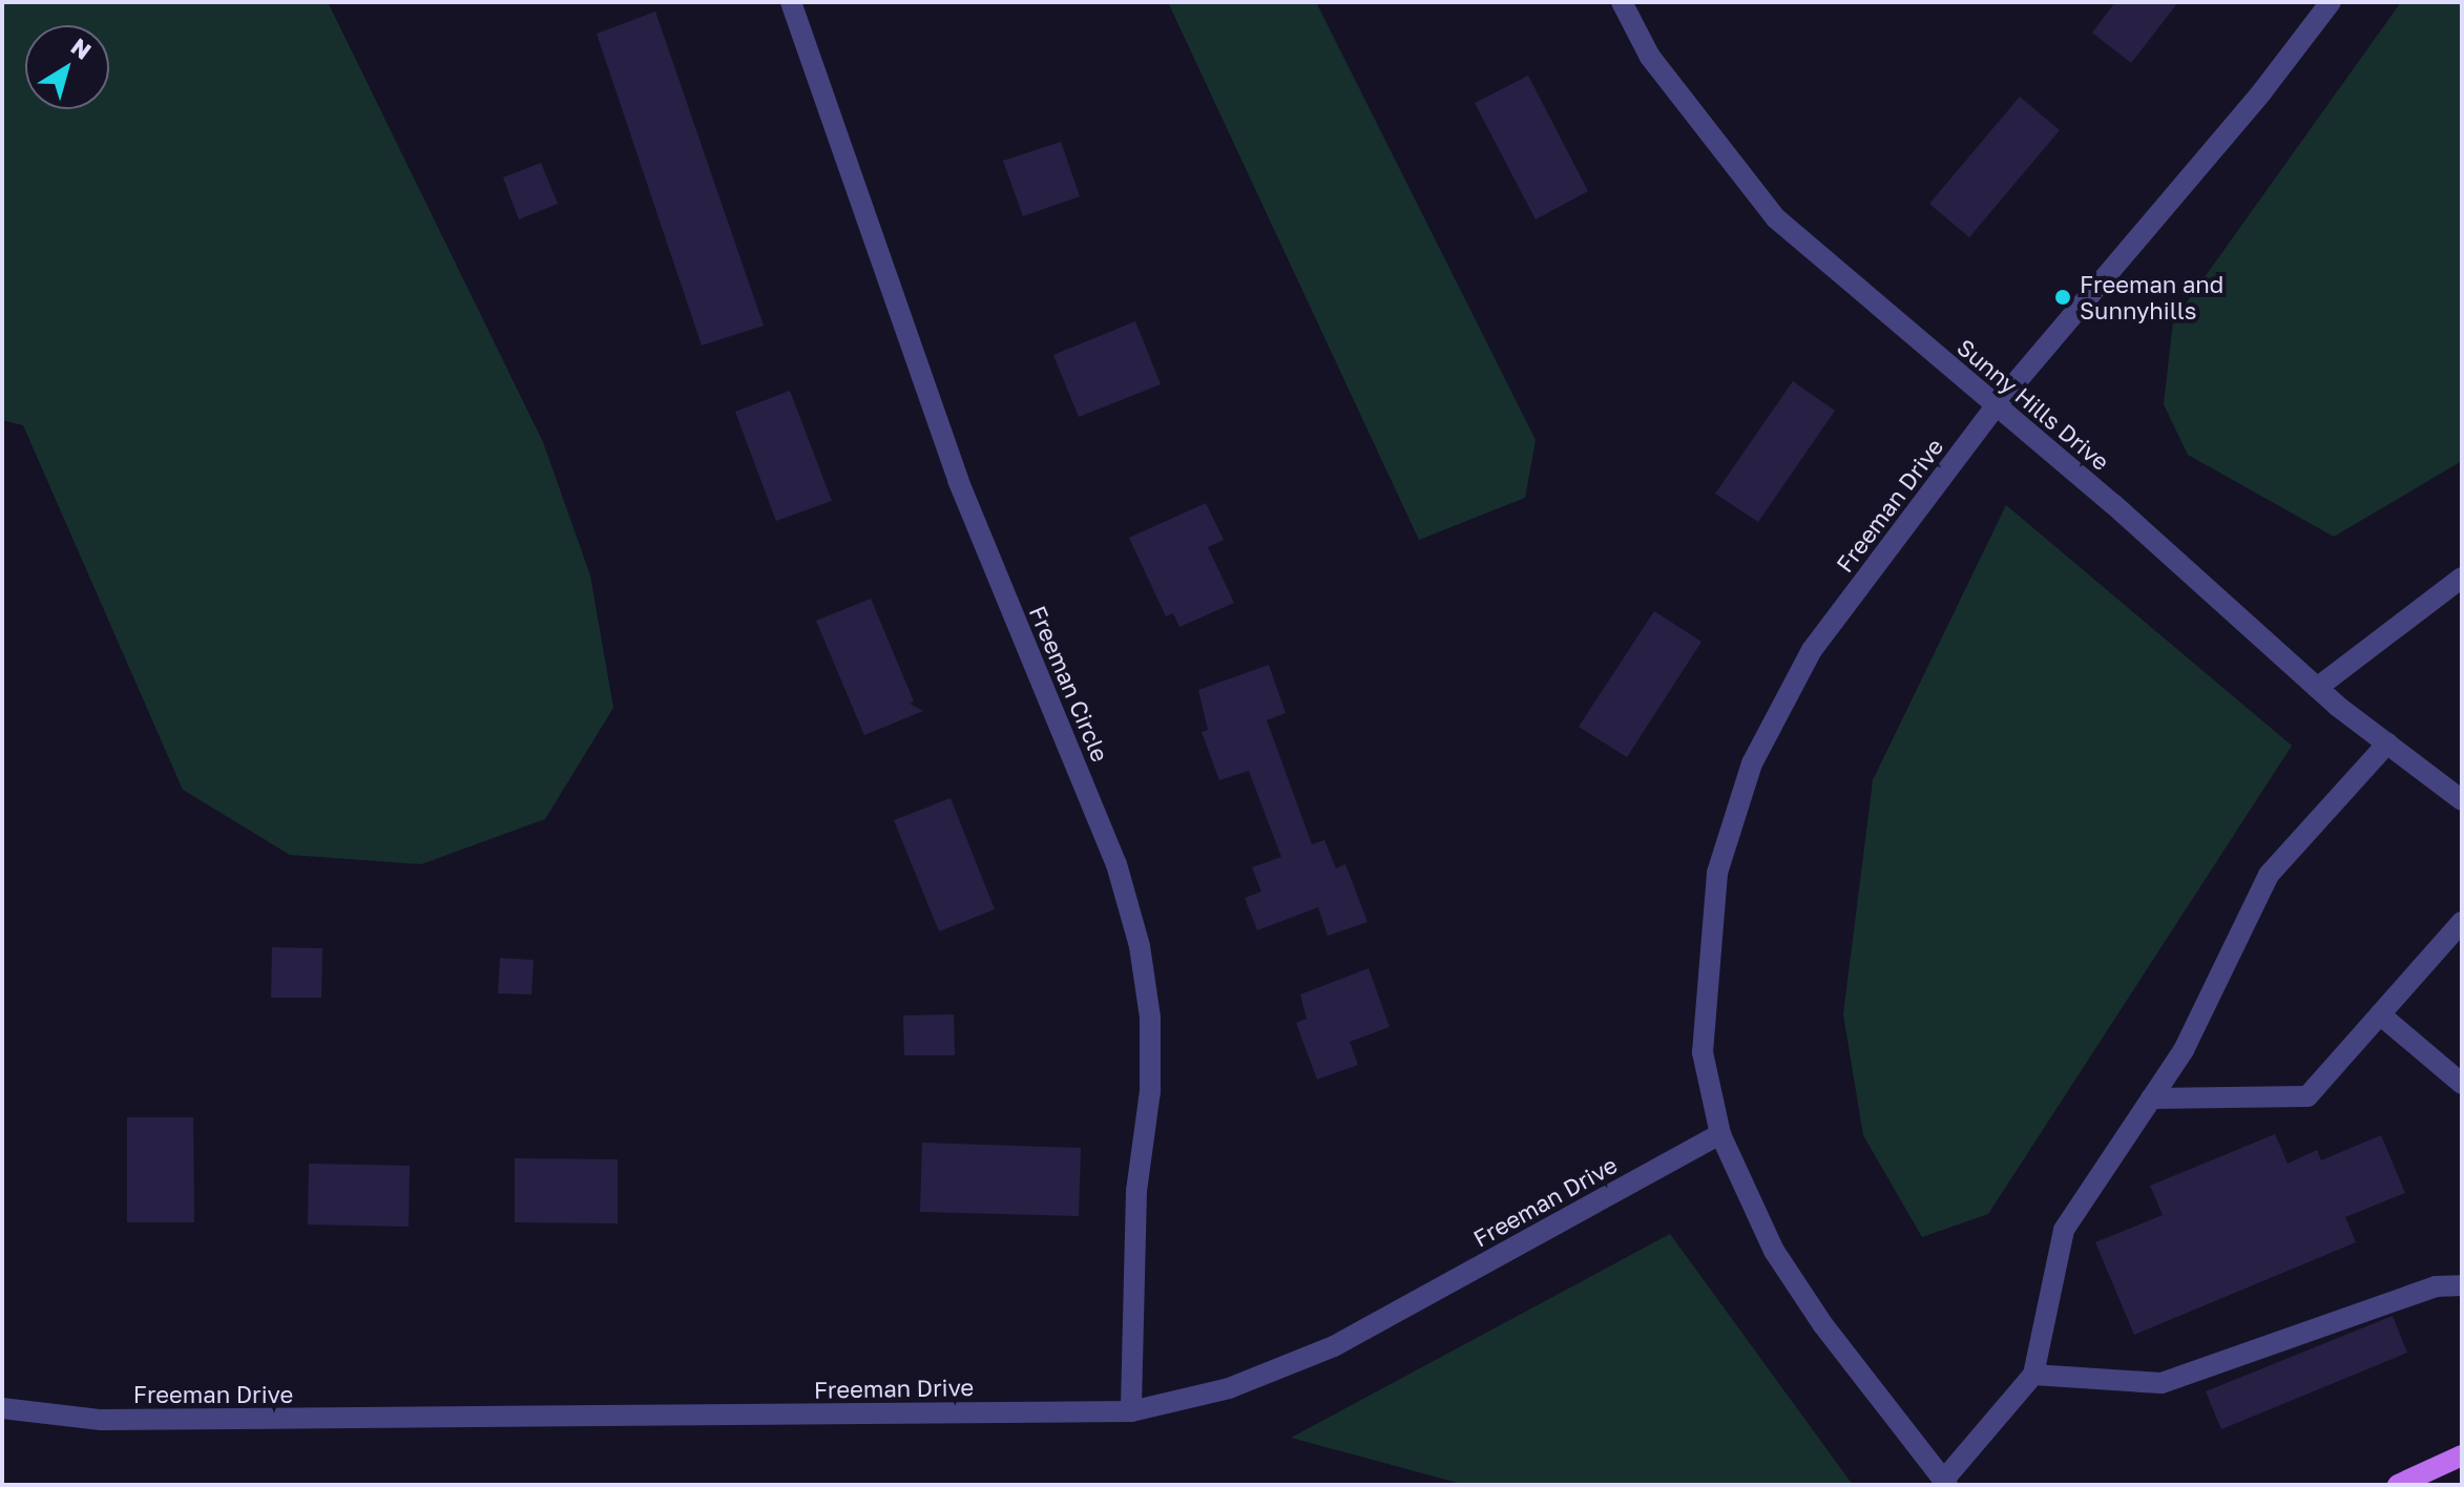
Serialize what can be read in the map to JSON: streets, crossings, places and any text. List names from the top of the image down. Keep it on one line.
{"streets":{"street":["Sunny Hills Drive","Freeman Drive","Freeman Circle"]},"crossings":[["Sunny Hills Drive","Freeman Drive"],["Freeman Drive","Freeman Circle"]],"places":["Freeman and Sunnyhills"],"north":"top right"}
